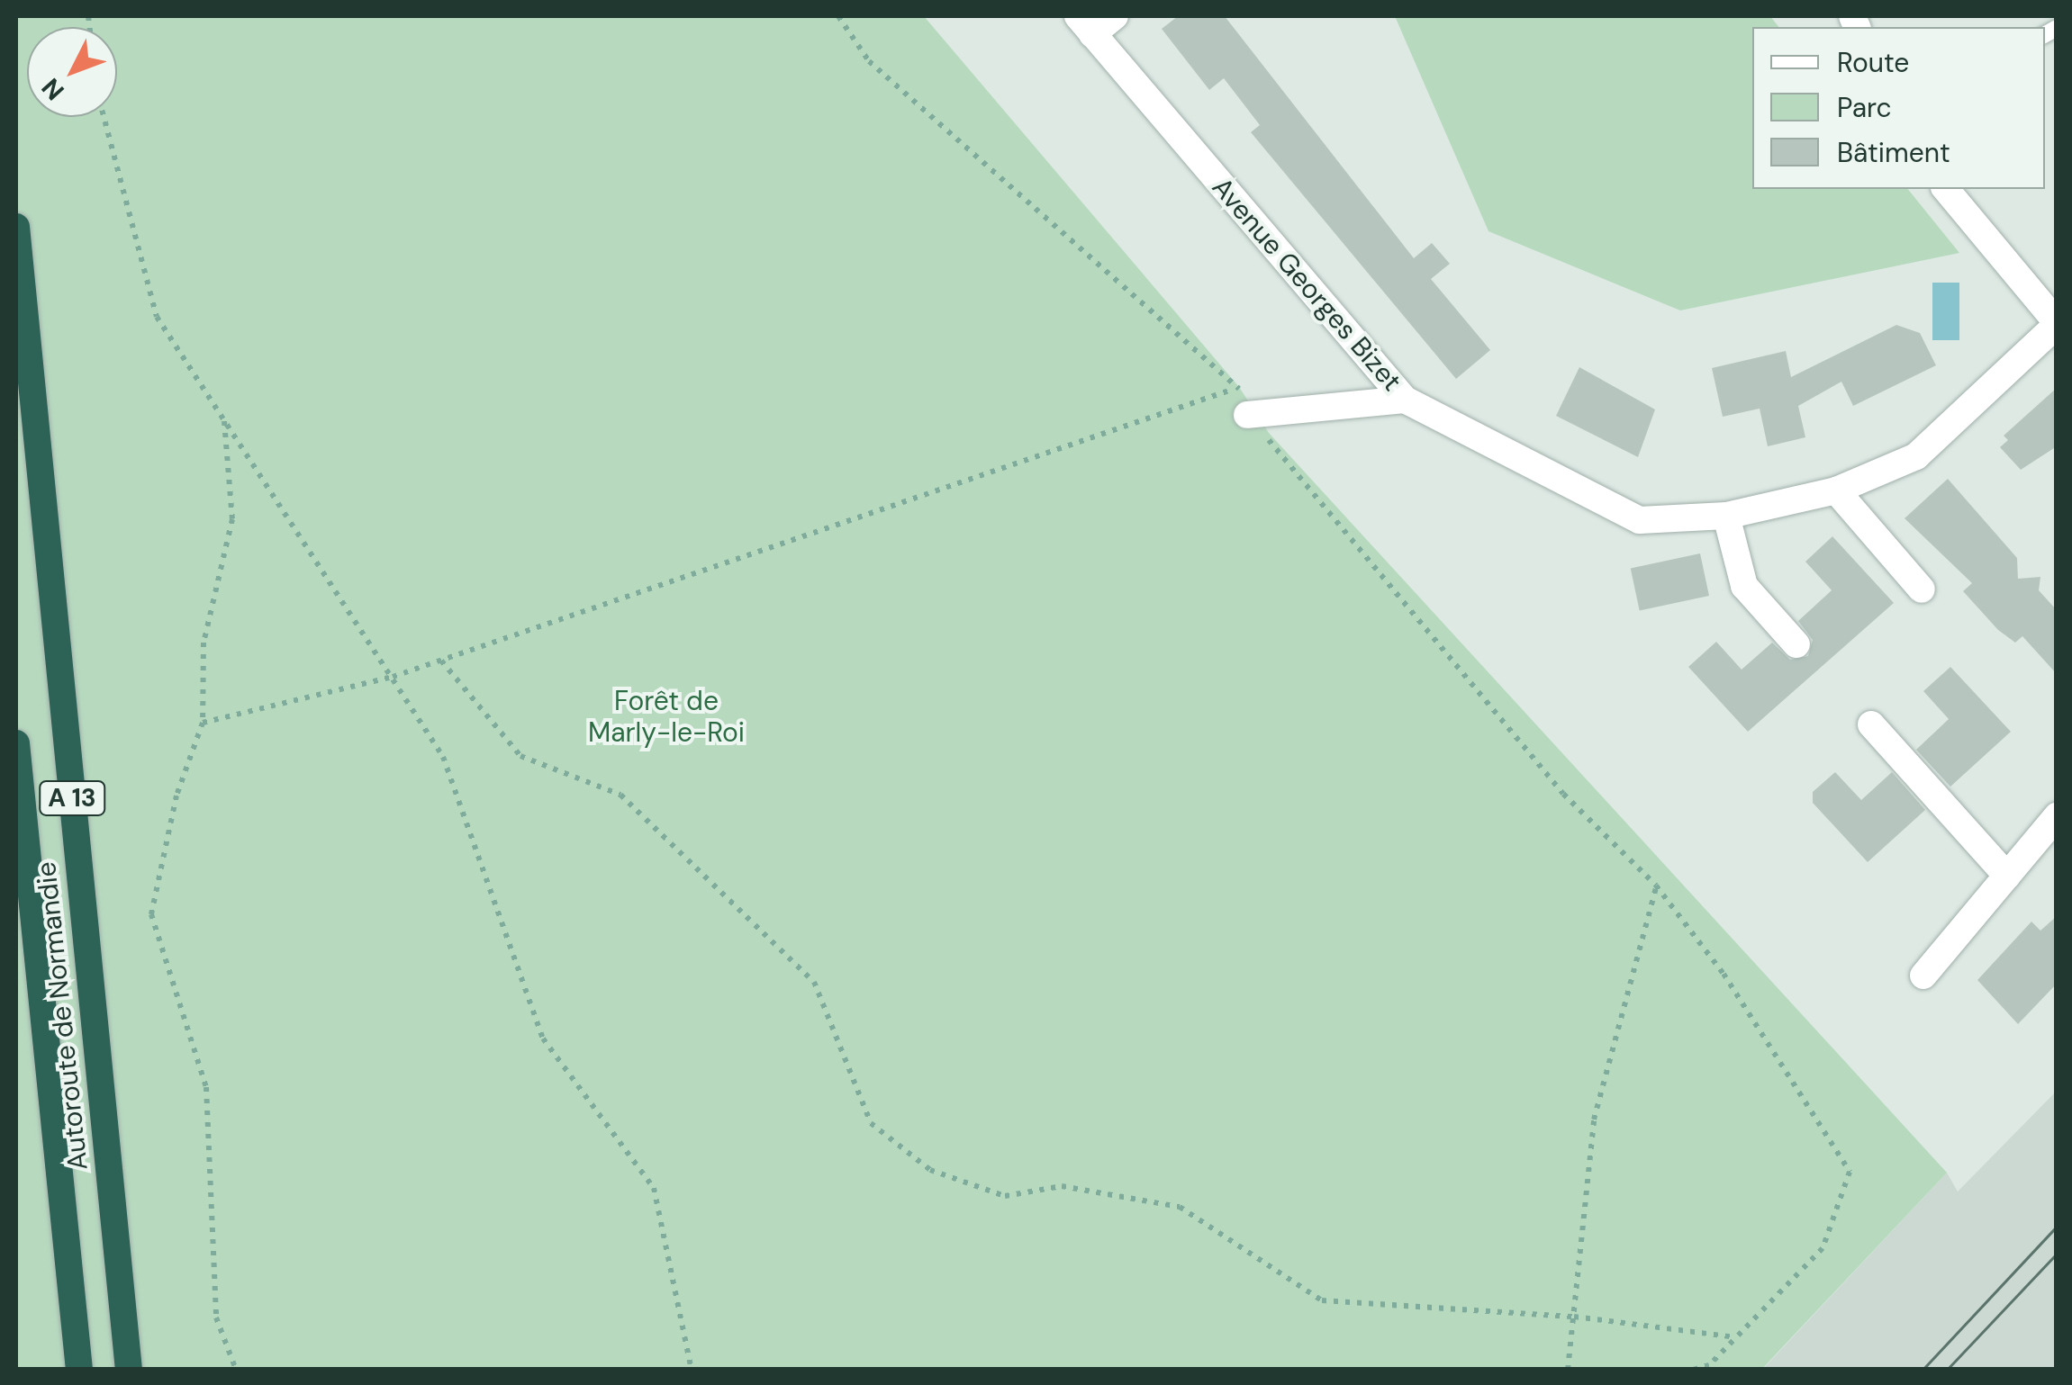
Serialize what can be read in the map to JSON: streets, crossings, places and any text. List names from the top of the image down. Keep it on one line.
{"streets":{"highway":["A 13","Autoroute de Normandie"],"street":["Avenue Georges Bizet"]},"parks":["Forêt de Marly-le-Roi"],"legend":["Route","Parc","Bâtiment"],"north":"bottom left"}
